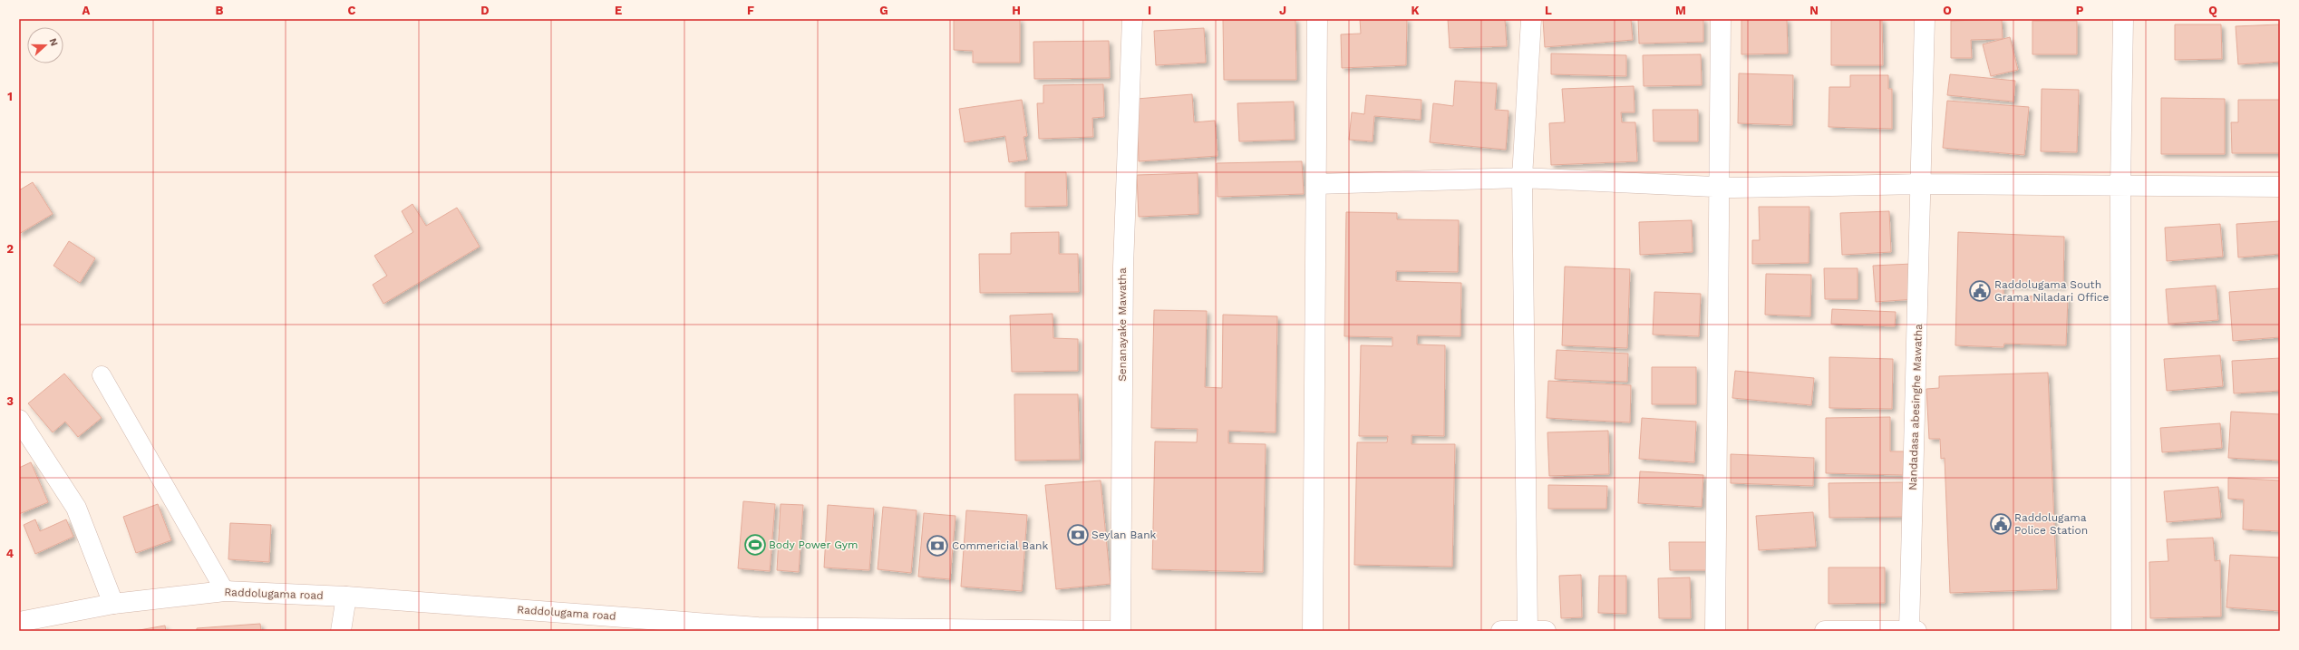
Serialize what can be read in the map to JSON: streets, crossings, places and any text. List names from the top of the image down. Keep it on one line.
{"streets":{"street":["Senanayake Mawatha","Nandadasa abesinghe Mawatha","Raddolugama road"]},"places":{"public building":["Raddolugama South Grama Niladari Office","Raddolugama Police Station"],"bank":["Seylan Bank","Commericial Bank"],"sports":["Body Power Gym"]},"north":"right","grid":{"columns":["A","B","C","D","E","F","G","H","I","J","K","L","M","N","O","P","Q"],"rows":["1","2","3","4"]}}
